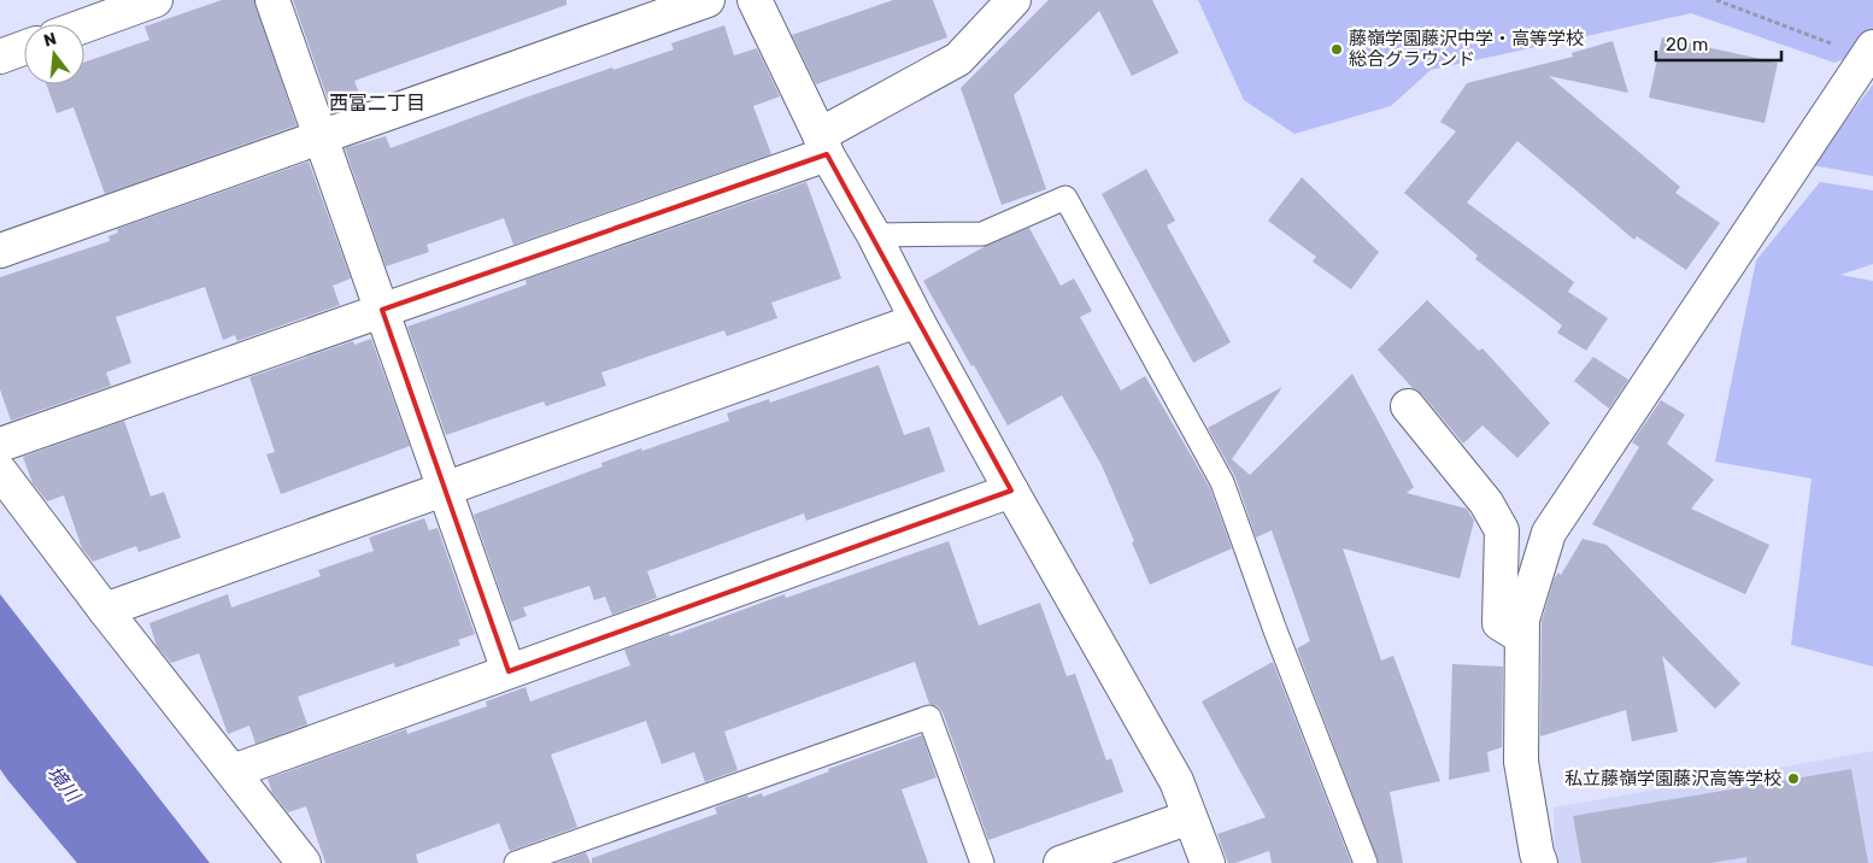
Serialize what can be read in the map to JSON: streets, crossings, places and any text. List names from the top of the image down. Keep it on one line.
{"districts":["西富二丁目"],"water":["境川"],"places":["藤嶺学園藤沢中学・高等学校 総合グラウンド","私立藤嶺学園藤沢高等学校"],"scale_bar":"20 m","north":"top"}
